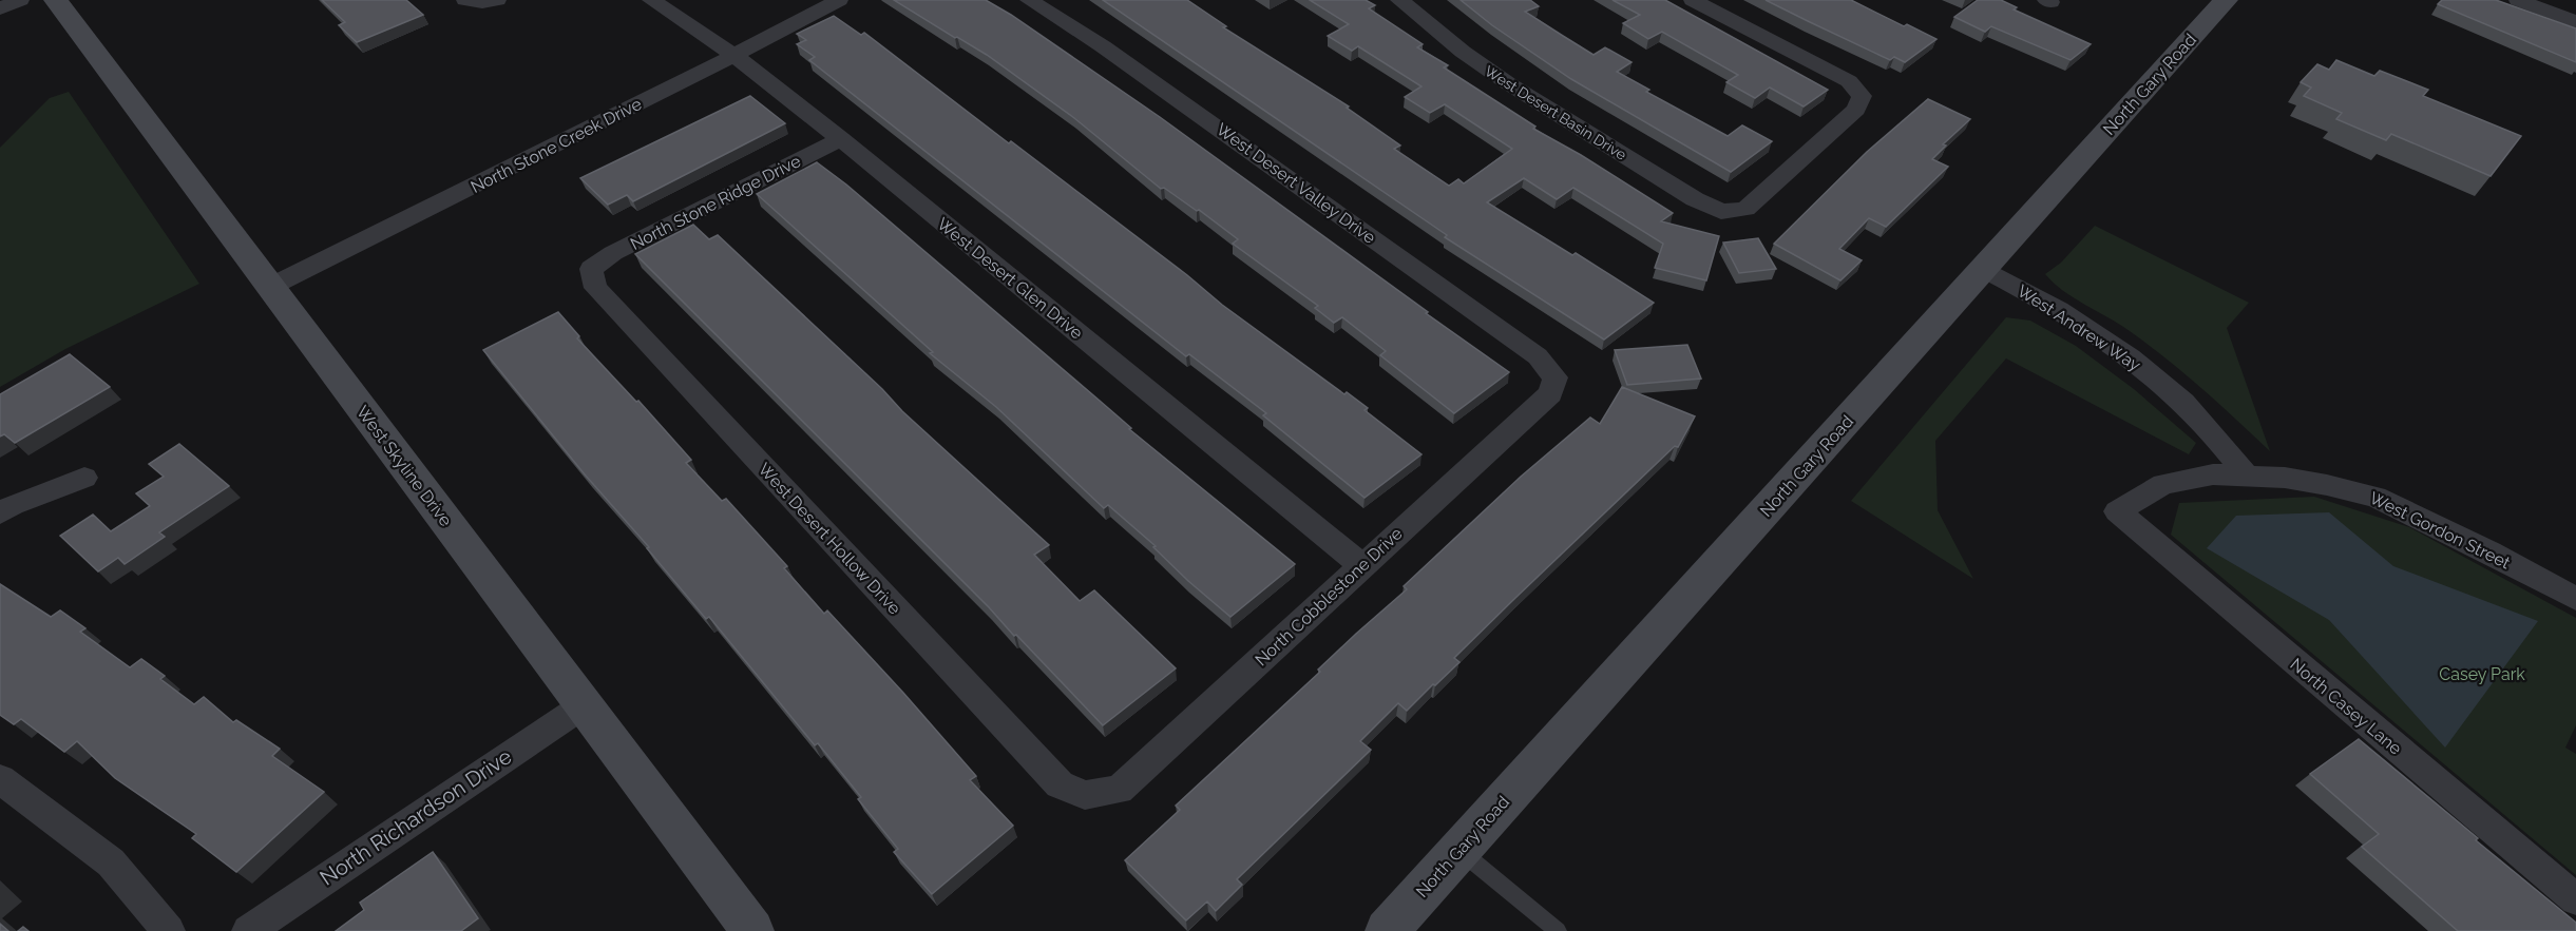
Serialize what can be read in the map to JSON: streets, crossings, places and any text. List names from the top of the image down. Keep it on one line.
{"streets":{"street":["North Gary Road","West Desert Basin Drive","North Stone Creek Drive","West Desert Valley Drive","North Stone Ridge Drive","West Desert Glen Drive","West Andrew Way","West Skyline Drive","West Gordon Street","West Desert Hollow Drive","North Cobblestone Drive","North Casey Lane","North Richardson Drive"]},"crossings":[["North Gary Road","West Andrew Way"],["North Stone Creek Drive","West Desert Glen Drive"],["North Stone Creek Drive","West Skyline Drive"],["West Desert Valley Drive","North Cobblestone Drive"],["North Stone Ridge Drive","West Desert Glen Drive"],["North Stone Ridge Drive","West Desert Hollow Drive"],["West Desert Glen Drive","North Cobblestone Drive"],["West Andrew Way","West Gordon Street"],["West Skyline Drive","North Richardson Drive"],["West Gordon Street","North Casey Lane"],["West Desert Hollow Drive","North Cobblestone Drive"]],"parks":["Casey Park"]}
